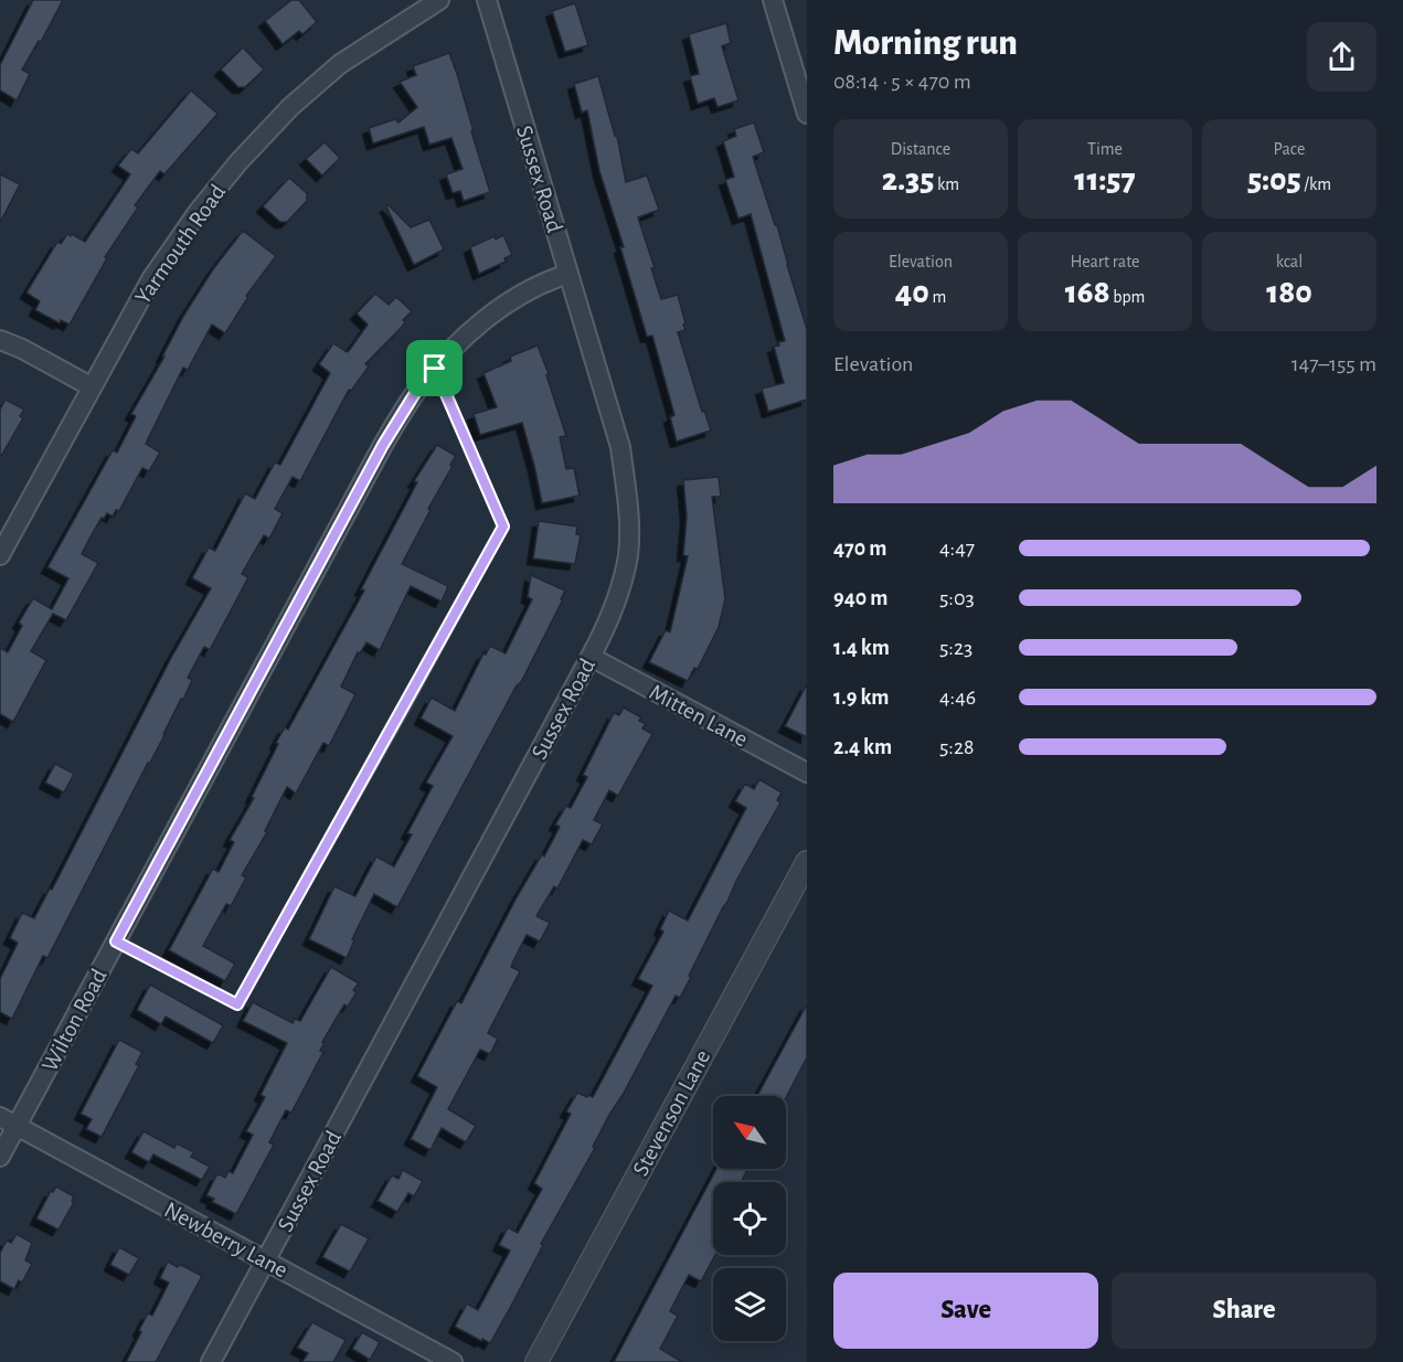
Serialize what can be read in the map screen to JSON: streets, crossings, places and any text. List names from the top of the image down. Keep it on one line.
{"streets":{"street":["Sussex Road","Yarmouth Road","Mitten Lane","Wilton Road","Stevenson Lane","Newberry Lane"]},"crossings":[["Sussex Road","Mitten Lane"],["Sussex Road","Wilton Road"],["Sussex Road","Newberry Lane"],["Wilton Road","Newberry Lane"]],"north":"top left","page":{"heading":["Morning run","08:14 · 5 × 470 m"],"stats":[["Distance","2.35 km"],["Time","11:57"],["Pace","5:05 /km"],["Elevation","40 m"],["Heart rate","168 bpm"],["kcal","180"]],"chart":["Elevation","147–155 m"],"list":[{"name":"470 m","note":"4:47"},{"name":"940 m","note":"5:03"},{"name":"1.4 km","note":"5:23"},{"name":"1.9 km","note":"4:46"},{"name":"2.4 km","note":"5:28"}],"buttons":["Save","Share"]}}
